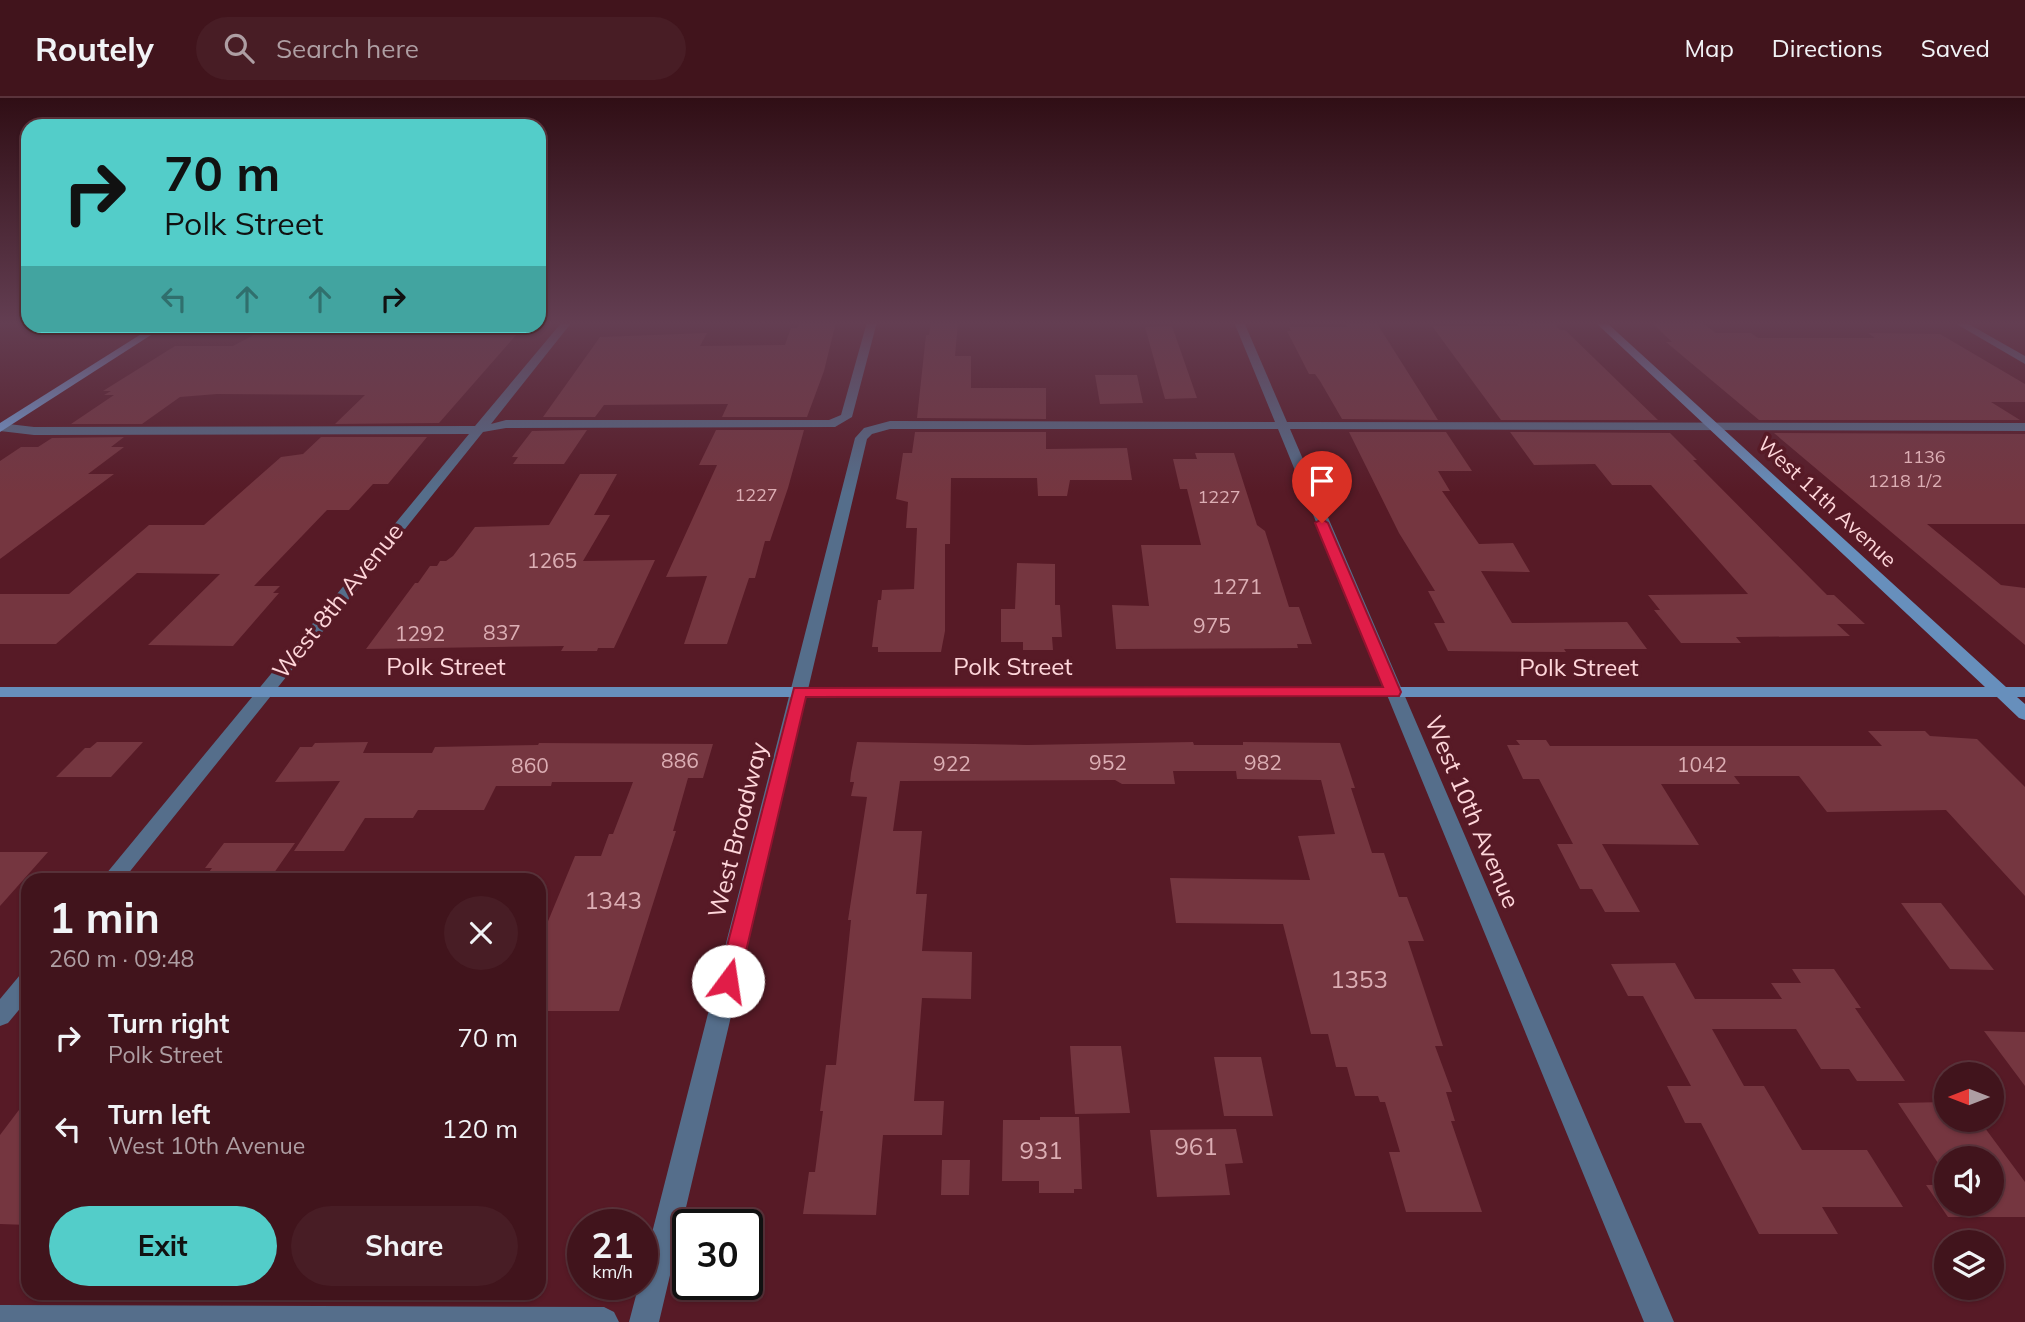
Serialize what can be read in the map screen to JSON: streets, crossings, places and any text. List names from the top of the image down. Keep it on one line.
{"streets":{"street":["West 11th Avenue","West 8th Avenue","Polk Street","West 10th Avenue","West Broadway"]},"crossings":[["West 11th Avenue","Polk Street"],["West 8th Avenue","Polk Street"],["Polk Street","West 10th Avenue"],["Polk Street","West Broadway"],["West 10th Avenue","West Broadway"]],"house_numbers":["1136","1218 1/2","1227","1227","1265","1271","975","837","1292","886","952","982","922","1042","860","1343","1353","961","931"],"north":"left","page":{"header":"Routely","search":"Search here","nav":["Map","Directions","Saved"],"turn":["70 m","Polk Street"],"heading":["1 min","260 m · 09:48"],"list":[{"name":"Turn right","note":"Polk Street","value":"70 m"},{"name":"Turn left","note":"West 10th Avenue","value":"120 m"}],"buttons":["Exit","Share"],"speed":"21 km/h","limit":"30"}}
